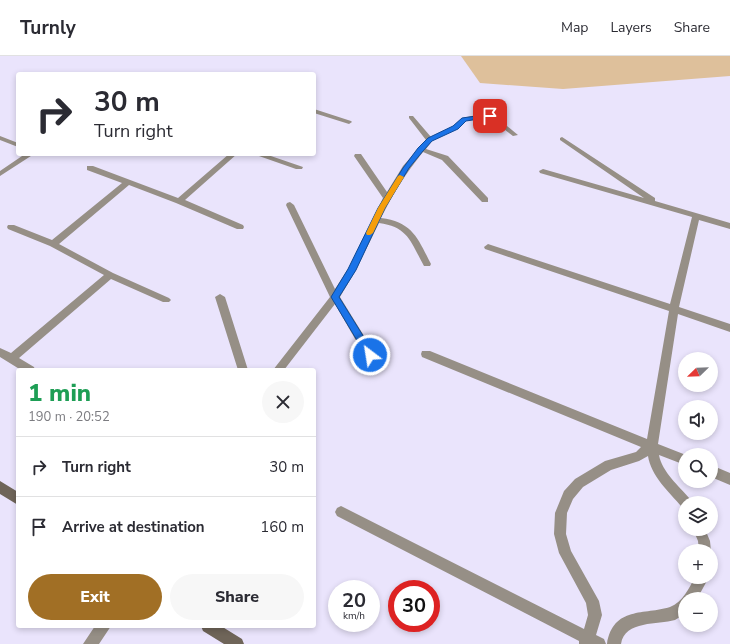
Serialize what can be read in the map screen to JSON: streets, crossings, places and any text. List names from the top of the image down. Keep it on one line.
{"north":"bottom left","page":{"header":"Turnly","nav":["Map","Layers","Share"],"turn":["30 m","Turn right"],"map_buttons":["+","−"],"heading":["1 min","190 m · 20:52"],"list":[{"name":"Turn right","value":"30 m"},{"name":"Arrive at destination","value":"160 m"}],"buttons":["Exit","Share"],"speed":"20 km/h","limit":"30"}}
